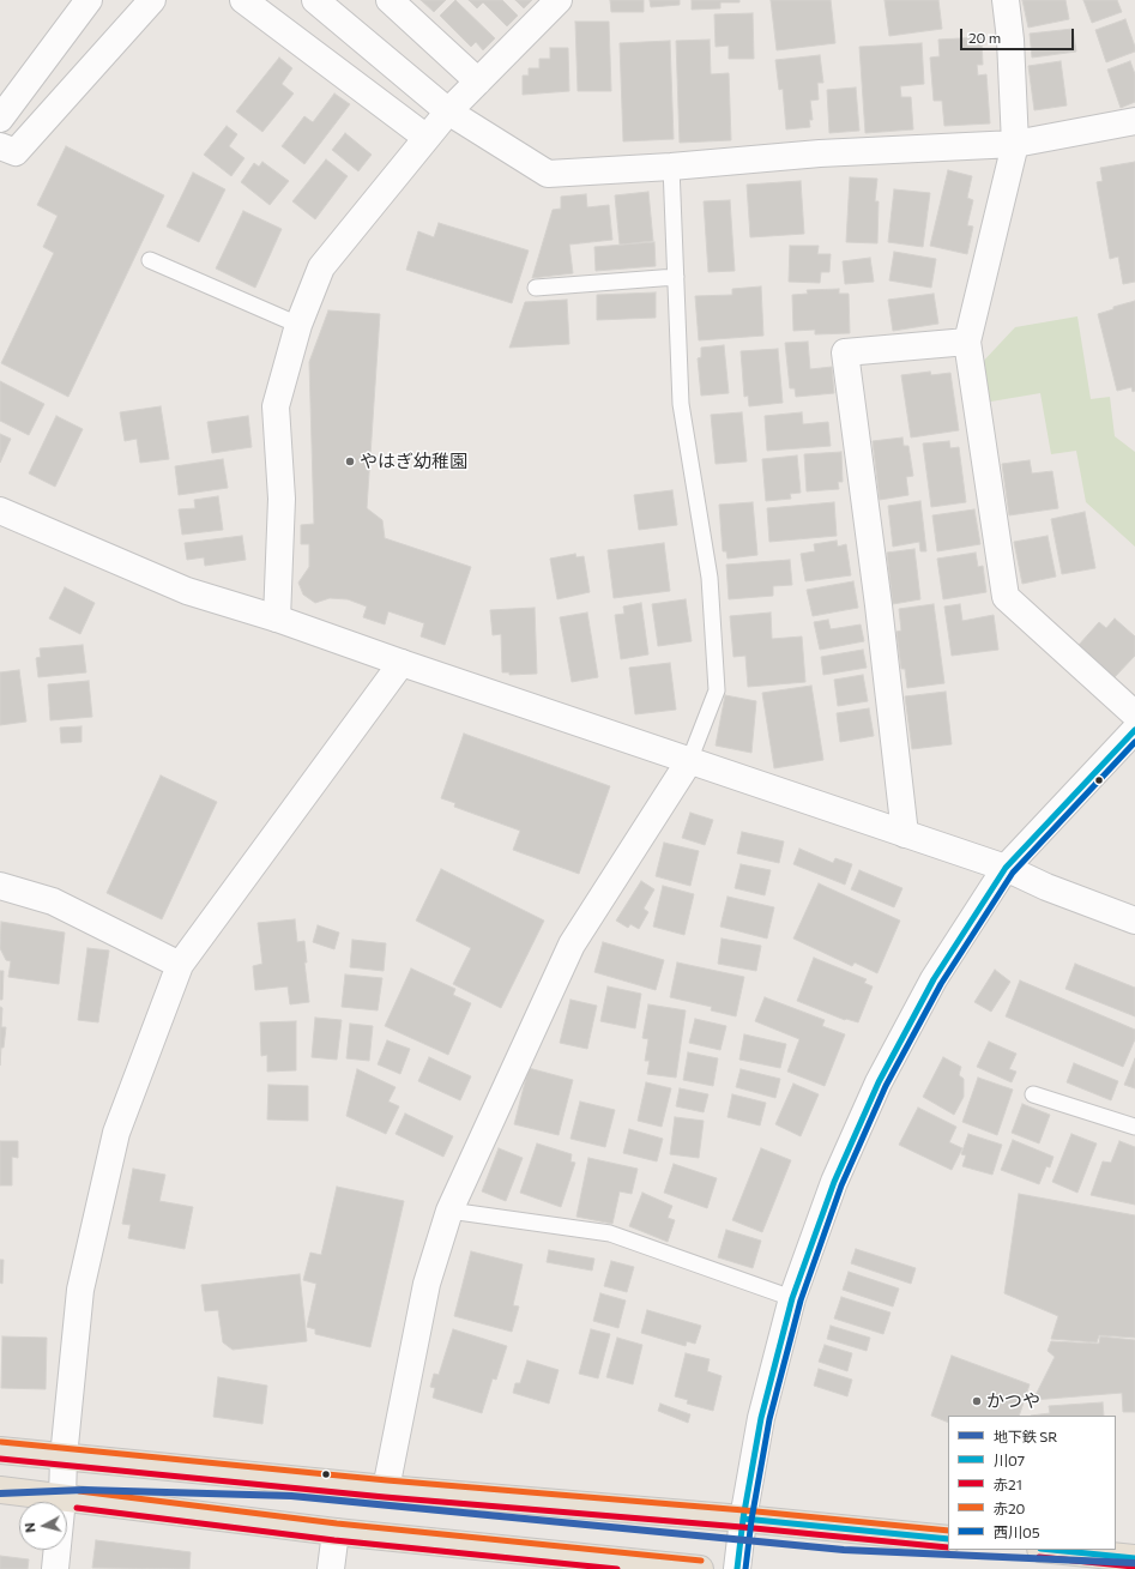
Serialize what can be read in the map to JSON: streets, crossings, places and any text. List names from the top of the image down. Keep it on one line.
{"places":["やはぎ幼稚園","かつや"],"lines":["transit line 川07","transit line 西川05","transit line 赤20","transit line 赤21","metro line SR"],"legend":["地下鉄 SR","川07","赤21","赤20","西川05"],"scale_bar":"20 m","north":"left"}
